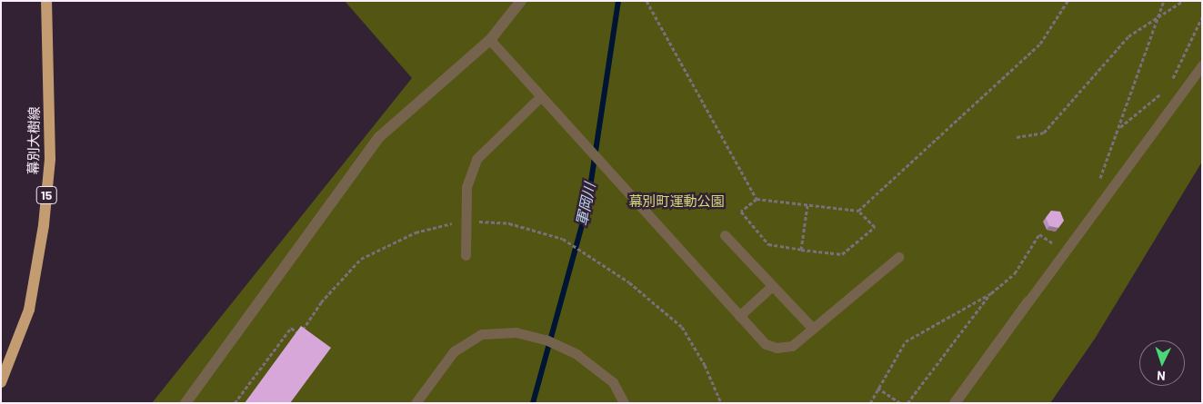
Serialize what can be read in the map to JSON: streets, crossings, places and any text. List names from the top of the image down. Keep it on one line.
{"streets":{"main road":["幕別大樹線","15"]},"water":["軍岡川"],"parks":["幕別町運動公園"],"north":"bottom"}
